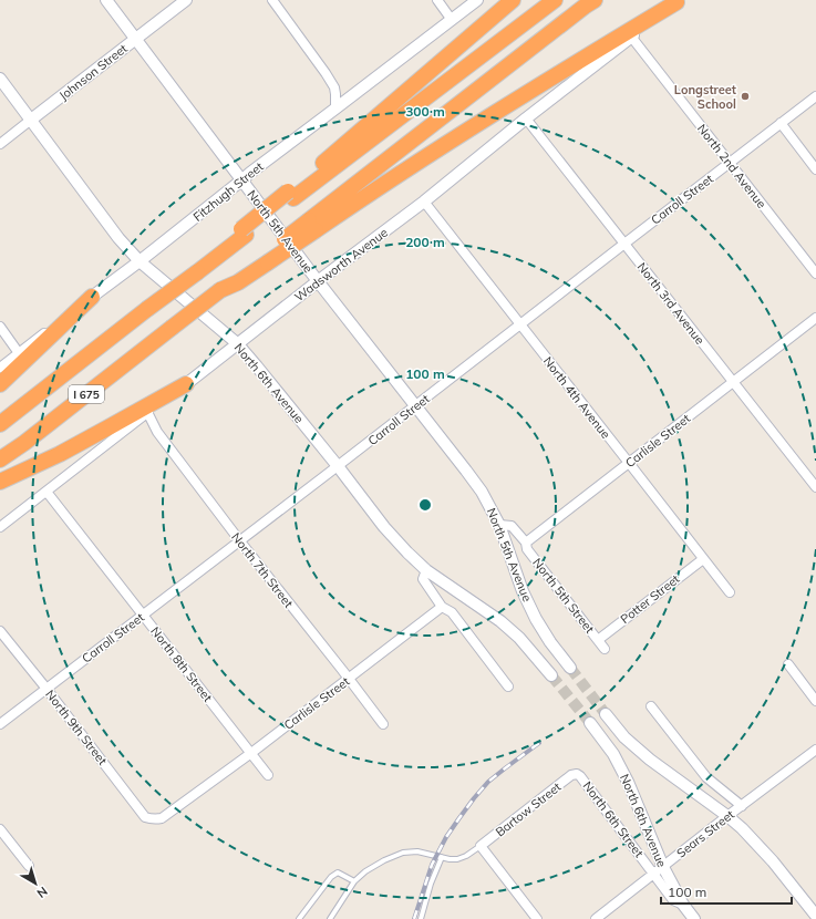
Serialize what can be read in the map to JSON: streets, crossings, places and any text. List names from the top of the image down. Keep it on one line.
{"streets":{"highway":["I 675"],"street":["Johnson Street","North 2nd Avenue","Fitzhugh Street","Carroll Street","North 5th Avenue","Wadsworth Avenue","North 3rd Avenue","North 6th Avenue","North 4th Avenue","Carlisle Street","North 7th Street","North 5th Street","Potter Street","North 8th Street","North 9th Street","Bartow Street","North 6th Street","Sears Street"]},"crossings":[["Johnson Street","North 5th Avenue"],["Johnson Street","North 6th Avenue"],["North 2nd Avenue","Carroll Street"],["North 2nd Avenue","Wadsworth Avenue"],["Fitzhugh Street","North 5th Avenue"],["Fitzhugh Street","North 6th Avenue"],["Carroll Street","North 5th Avenue"],["Carroll Street","North 3rd Avenue"],["Carroll Street","North 6th Avenue"],["Carroll Street","North 4th Avenue"],["Carroll Street","North 7th Street"],["Carroll Street","North 8th Street"],["Carroll Street","North 9th Street"],["North 5th Avenue","Wadsworth Avenue"],["Wadsworth Avenue","North 3rd Avenue"],["Wadsworth Avenue","North 6th Avenue"],["Wadsworth Avenue","North 4th Avenue"],["Wadsworth Avenue","North 7th Street"],["Wadsworth Avenue","North 8th Street"],["North 3rd Avenue","Carlisle Street"],["North 6th Avenue","North 6th Street"],["North 6th Avenue","Sears Street"],["North 4th Avenue","Carlisle Street"],["North 4th Avenue","Potter Street"],["Carlisle Street","North 7th Street"],["Carlisle Street","North 5th Street"],["Carlisle Street","North 8th Street"],["Carlisle Street","North 9th Street"],["North 5th Street","Potter Street"],["Bartow Street","North 6th Street"],["North 6th Street","Sears Street"]],"places":["Longstreet School"],"scale_bar":"100 m","north":"bottom right","rings":["300 m","200 m","100 m"]}
